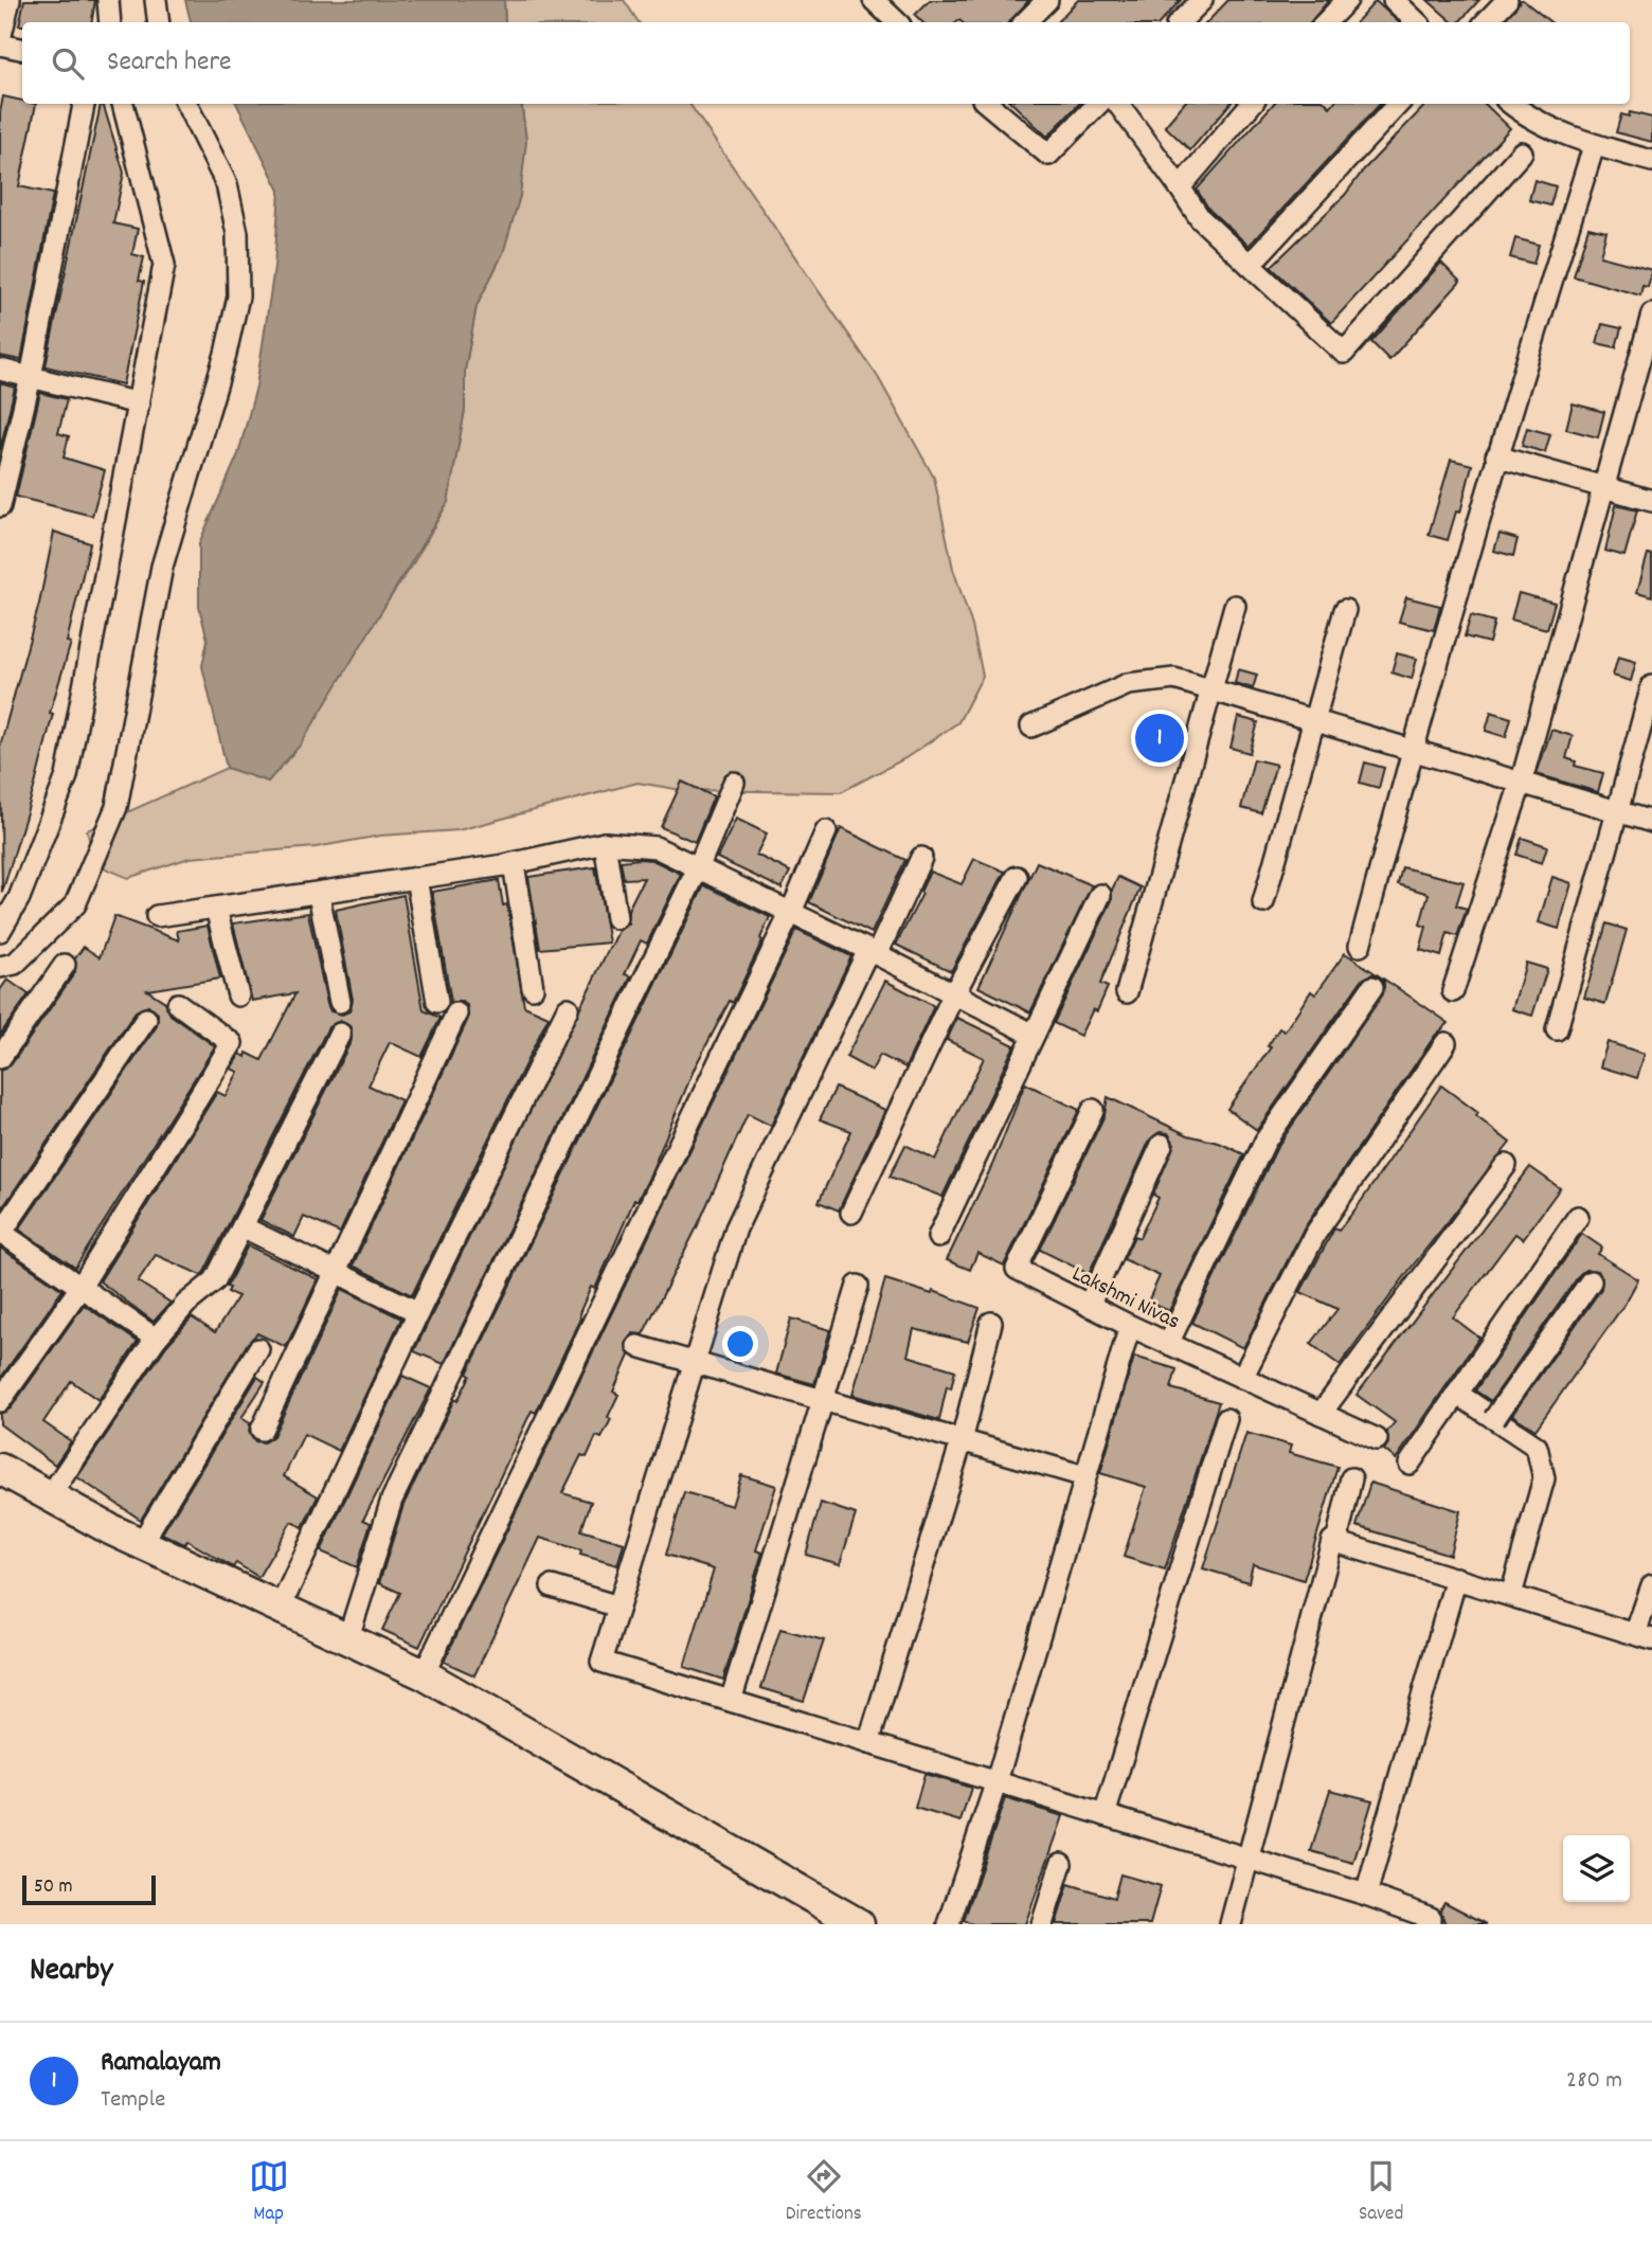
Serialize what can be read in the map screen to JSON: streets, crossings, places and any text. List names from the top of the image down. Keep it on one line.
{"streets":{"street":["Lakshmi Nivas"]},"scale_bar":"50 m","page":{"search":"Search here","pins":"1","scale":"50 m","heading":"Nearby","list":[{"mark":"1","name":"Ramalayam","note":"Temple","value":"280 m"}],"nav":["Map","Directions","Saved"]}}
